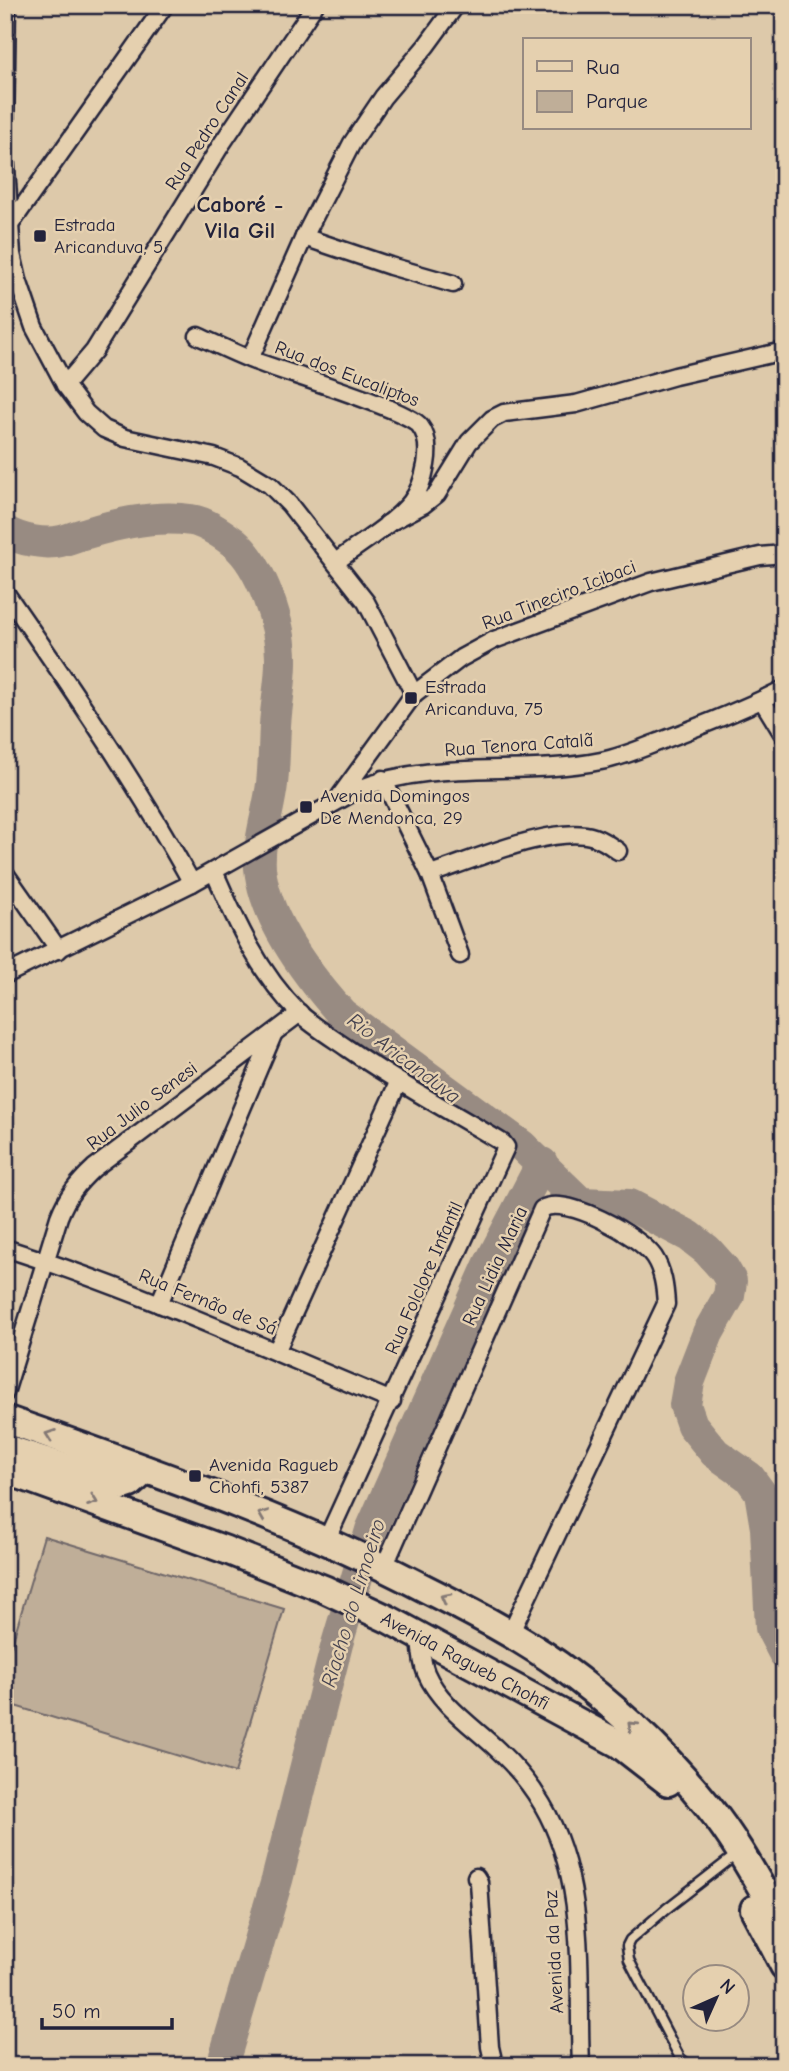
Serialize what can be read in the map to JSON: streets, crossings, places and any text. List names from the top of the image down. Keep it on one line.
{"streets":{"main road":["Avenida Ragueb Chohfi"],"street":["Rua Pedro Canal","Rua dos Eucaliptos","Rua Tineciro Icibaci","Rua Tenora Catalã","Rua Julio Senesi","Rua Lidia Maria","Rua Folclore Infantil","Rua Fernão de Sá","Avenida da Paz"]},"crossings":[["Rua Tineciro Icibaci","Rua Tenora Catalã"],["Rua Julio Senesi","Rua Fernão de Sá"],["Rua Lidia Maria","Avenida Ragueb Chohfi"],["Rua Folclore Infantil","Rua Fernão de Sá"],["Rua Folclore Infantil","Avenida Ragueb Chohfi"],["Avenida Ragueb Chohfi","Avenida da Paz"]],"districts":["Caboré - Vila Gil"],"water":["Rio Aricanduva","Riacho do Limoeiro"],"places":{"transit":["Estrada Aricanduva, 5","Estrada Aricanduva, 75","Avenida Domingos De Mendonca, 29","Avenida Ragueb Chohfi, 5387"]},"legend":["Rua","Parque"],"scale_bar":"50 m","north":"top right"}
